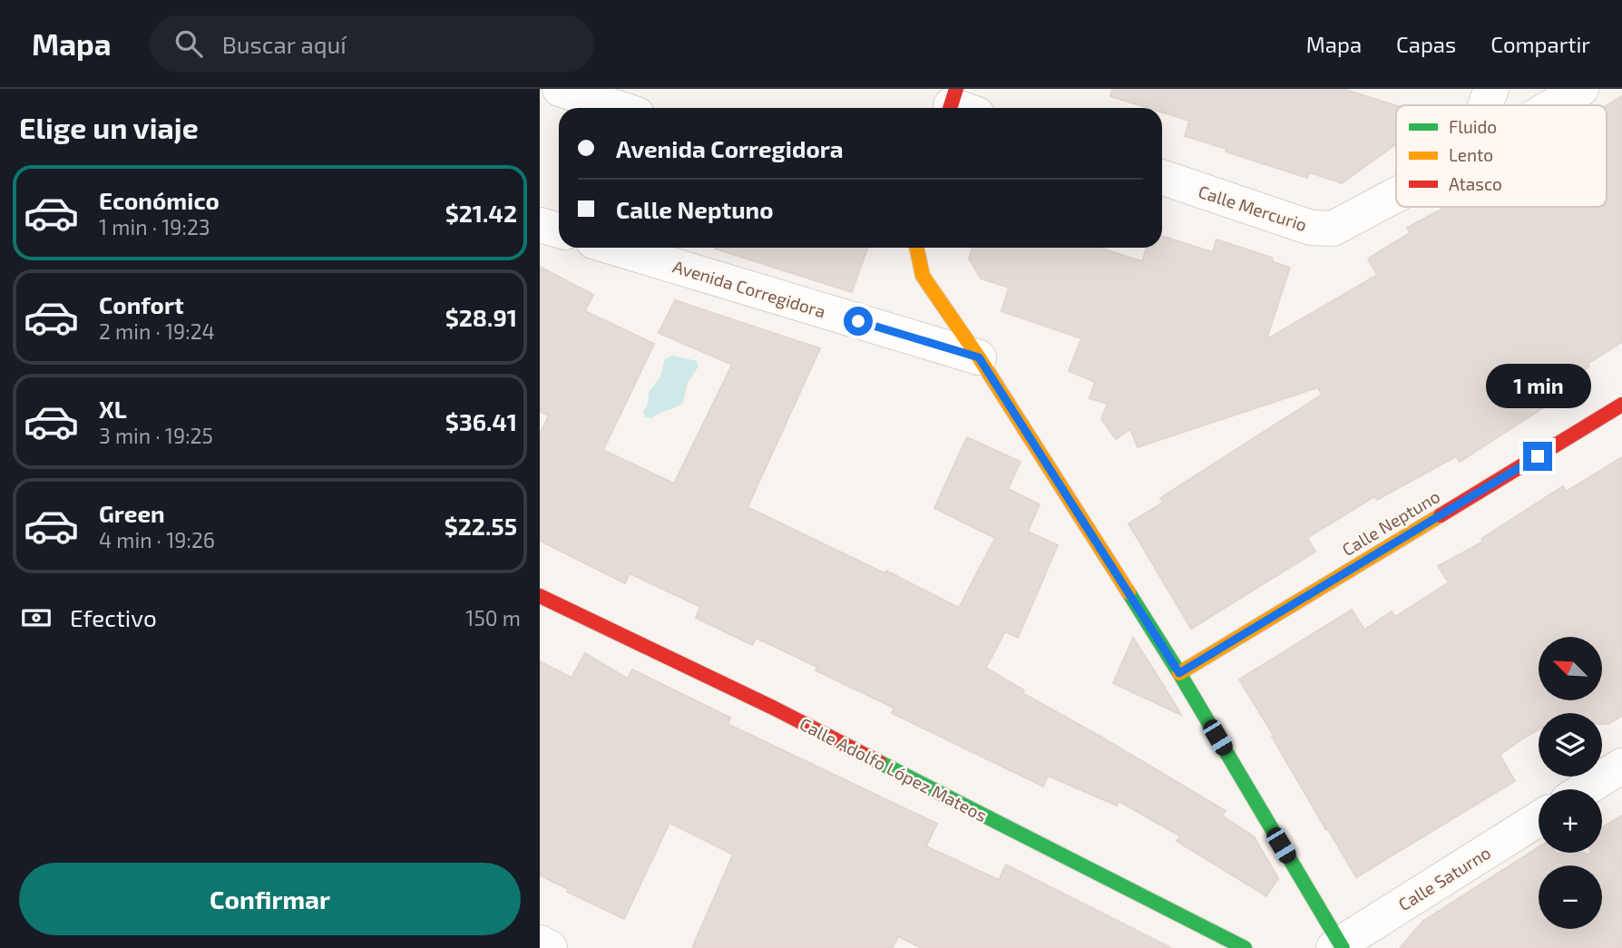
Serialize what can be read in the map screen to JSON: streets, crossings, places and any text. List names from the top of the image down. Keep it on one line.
{"streets":{"street":["Calle Mercurio","Avenida Corregidora","Calle Neptuno","Calle Adolfo López Mateos","Calle Saturno"]},"legend":["Fluido","Lento","Atasco"],"north":"top left","page":{"header":"Mapa","search":"Buscar aquí","nav":["Mapa","Capas","Compartir"],"heading":"Elige un viaje","banner":["Avenida Corregidora","Calle Neptuno"],"list":[{"name":"Económico","note":"1 min · 19:23","value":"$21.42"},{"name":"Confort","note":"2 min · 19:24","value":"$28.91"},{"name":"XL","note":"3 min · 19:25","value":"$36.41"},{"name":"Green","note":"4 min · 19:26","value":"$22.55"}],"bubble":"1 min","pay":["Efectivo","150 m"],"map_buttons":["+","−"],"buttons":"Confirmar"}}
